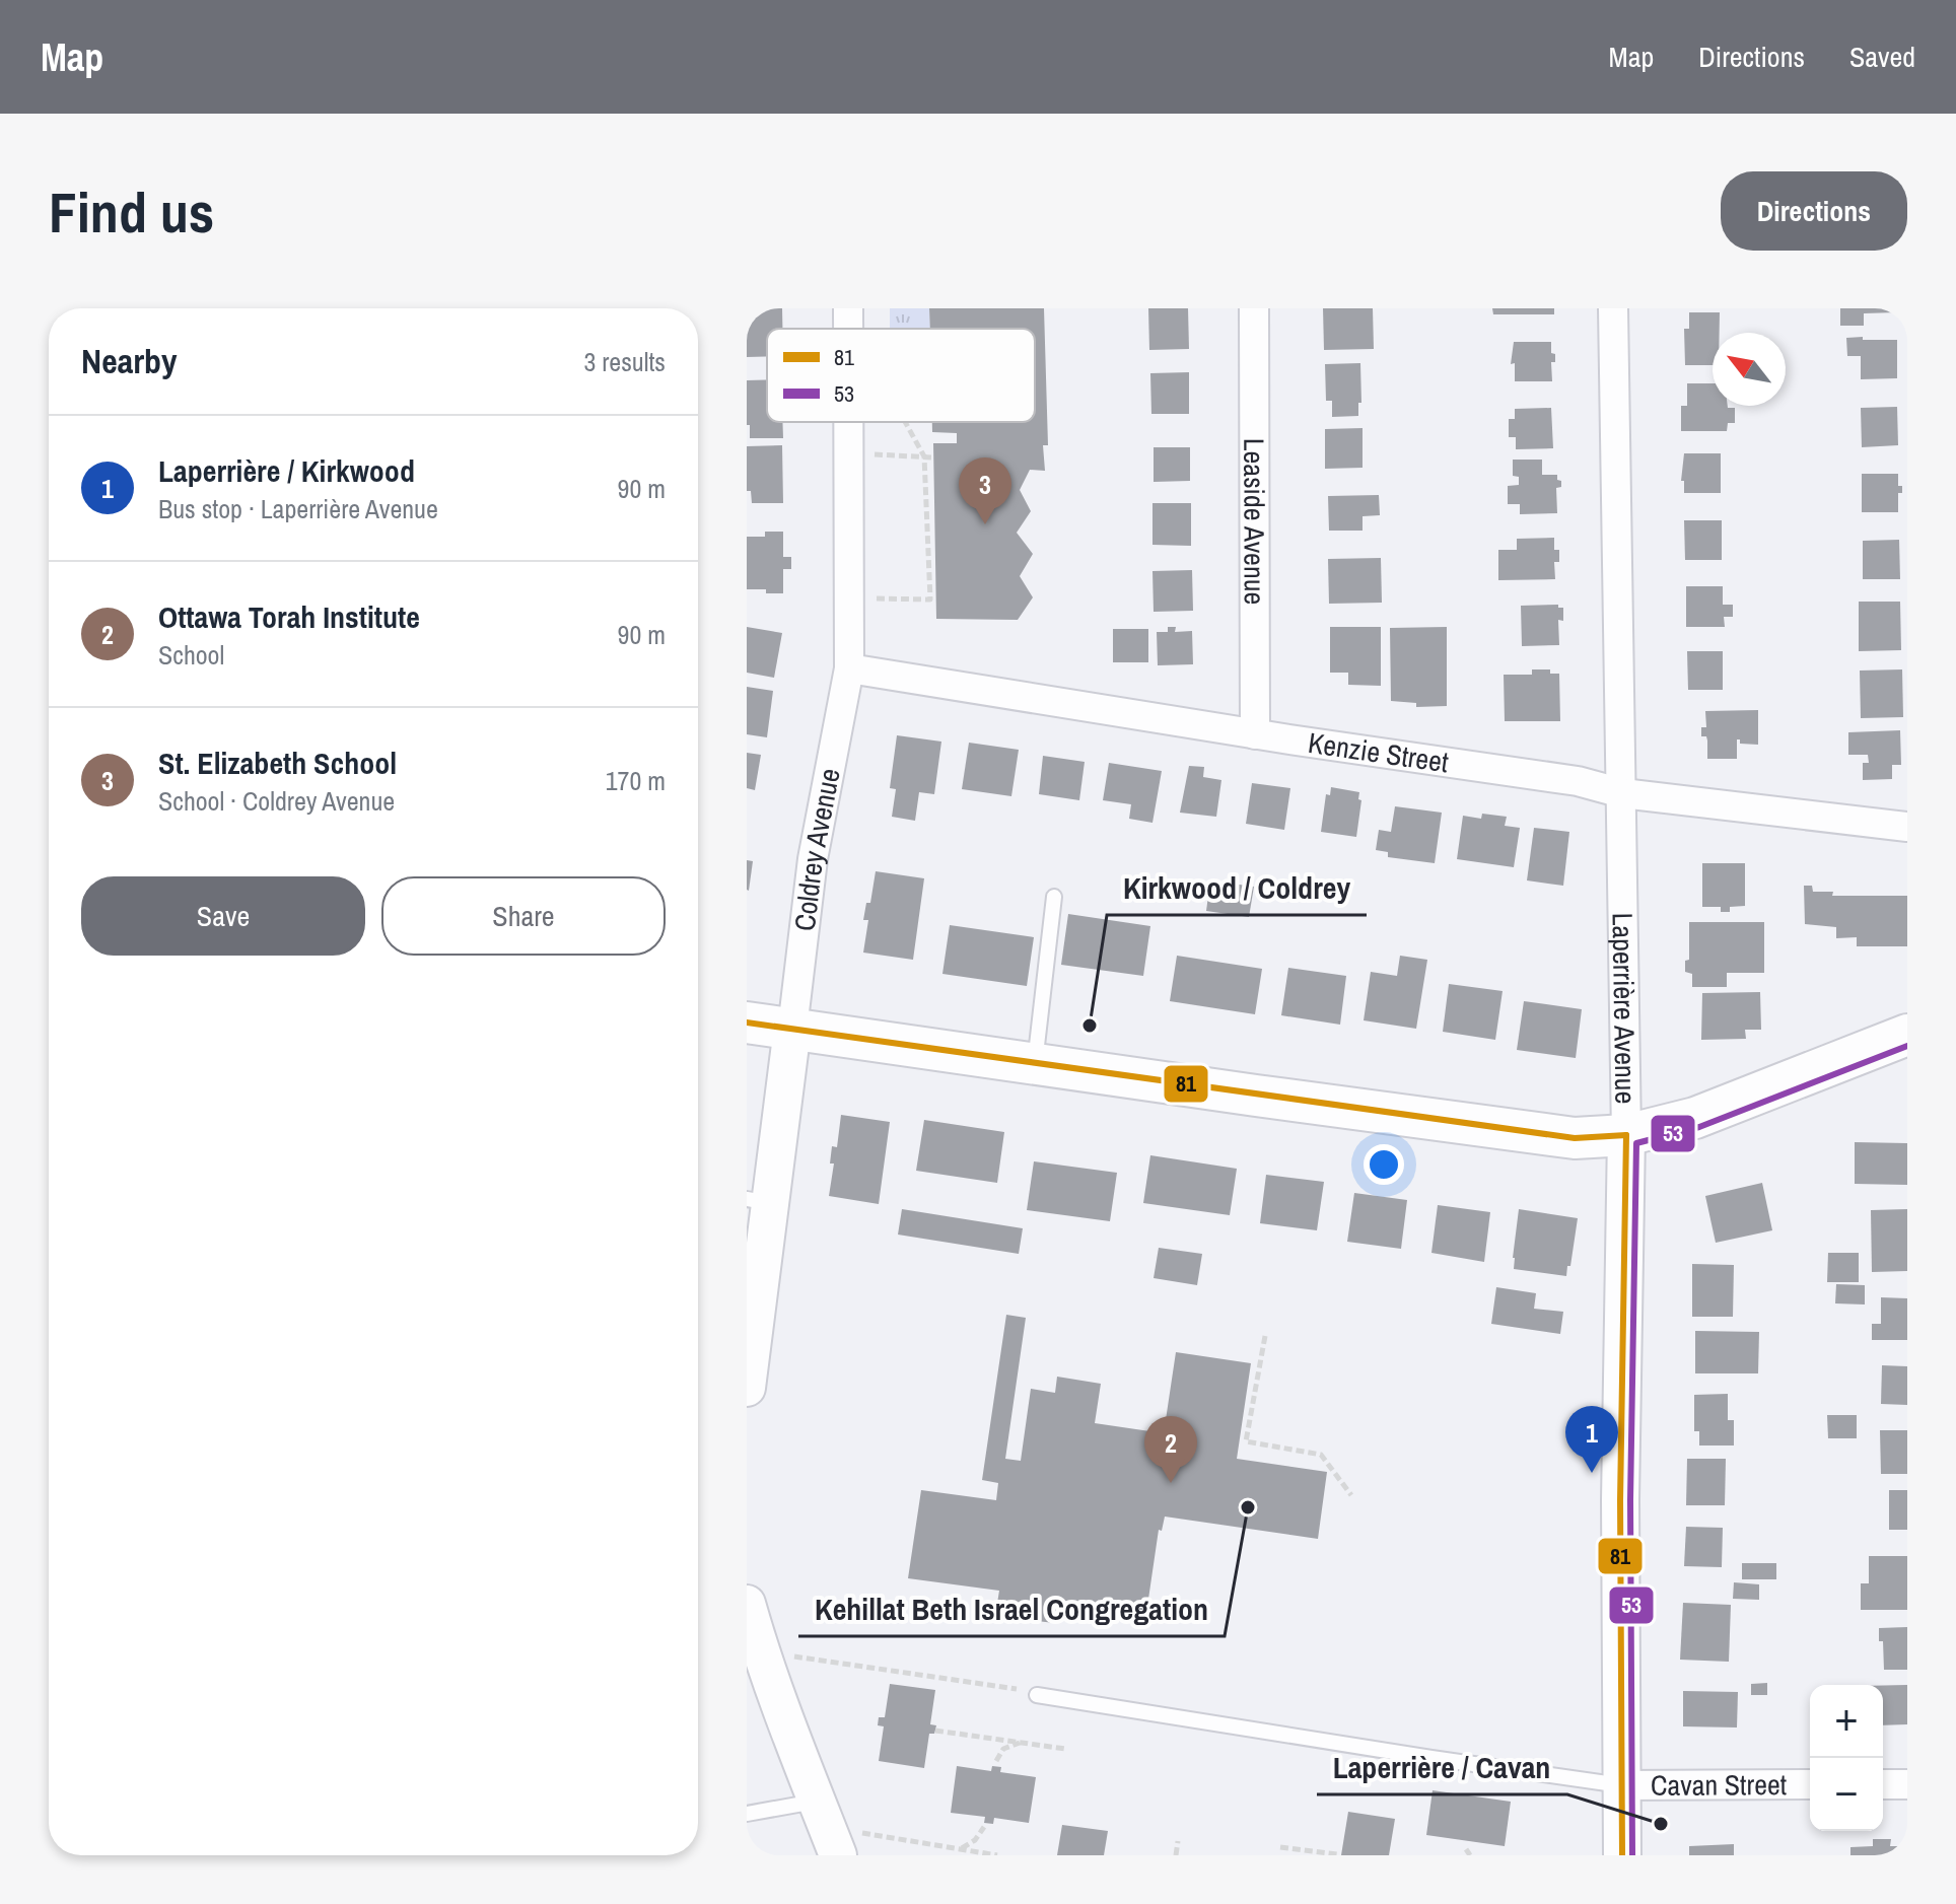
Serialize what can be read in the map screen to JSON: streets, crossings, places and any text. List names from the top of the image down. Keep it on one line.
{"streets":{"street":["Leaside Avenue","Kenzie Street","Coldrey Avenue","Laperrière Avenue","Cavan Street"]},"crossings":[["Leaside Avenue","Kenzie Street"],["Kenzie Street","Coldrey Avenue"],["Kenzie Street","Laperrière Avenue"],["Laperrière Avenue","Cavan Street"]],"places":["Kirkwood / Coldrey","Kehillat Beth Israel Congregation","Laperrière / Cavan"],"lines":["transit line 81","transit line 53"],"legend":["81","53"],"north":"top left","page":{"header":"Map","nav":["Map","Directions","Saved"],"buttons":["Directions",["Save","Share"]],"title":"Find us","heading":["Nearby","3 results"],"list":[{"mark":"1","name":"Laperrière / Kirkwood","note":"Bus stop · Laperrière Avenue","value":"90 m"},{"mark":"2","name":"Ottawa Torah Institute","note":"School","value":"90 m"},{"mark":"3","name":"St. Elizabeth School","note":"School · Coldrey Avenue","value":"170 m"}],"pins":["3","1","2"],"map_buttons":["+","−"]}}
